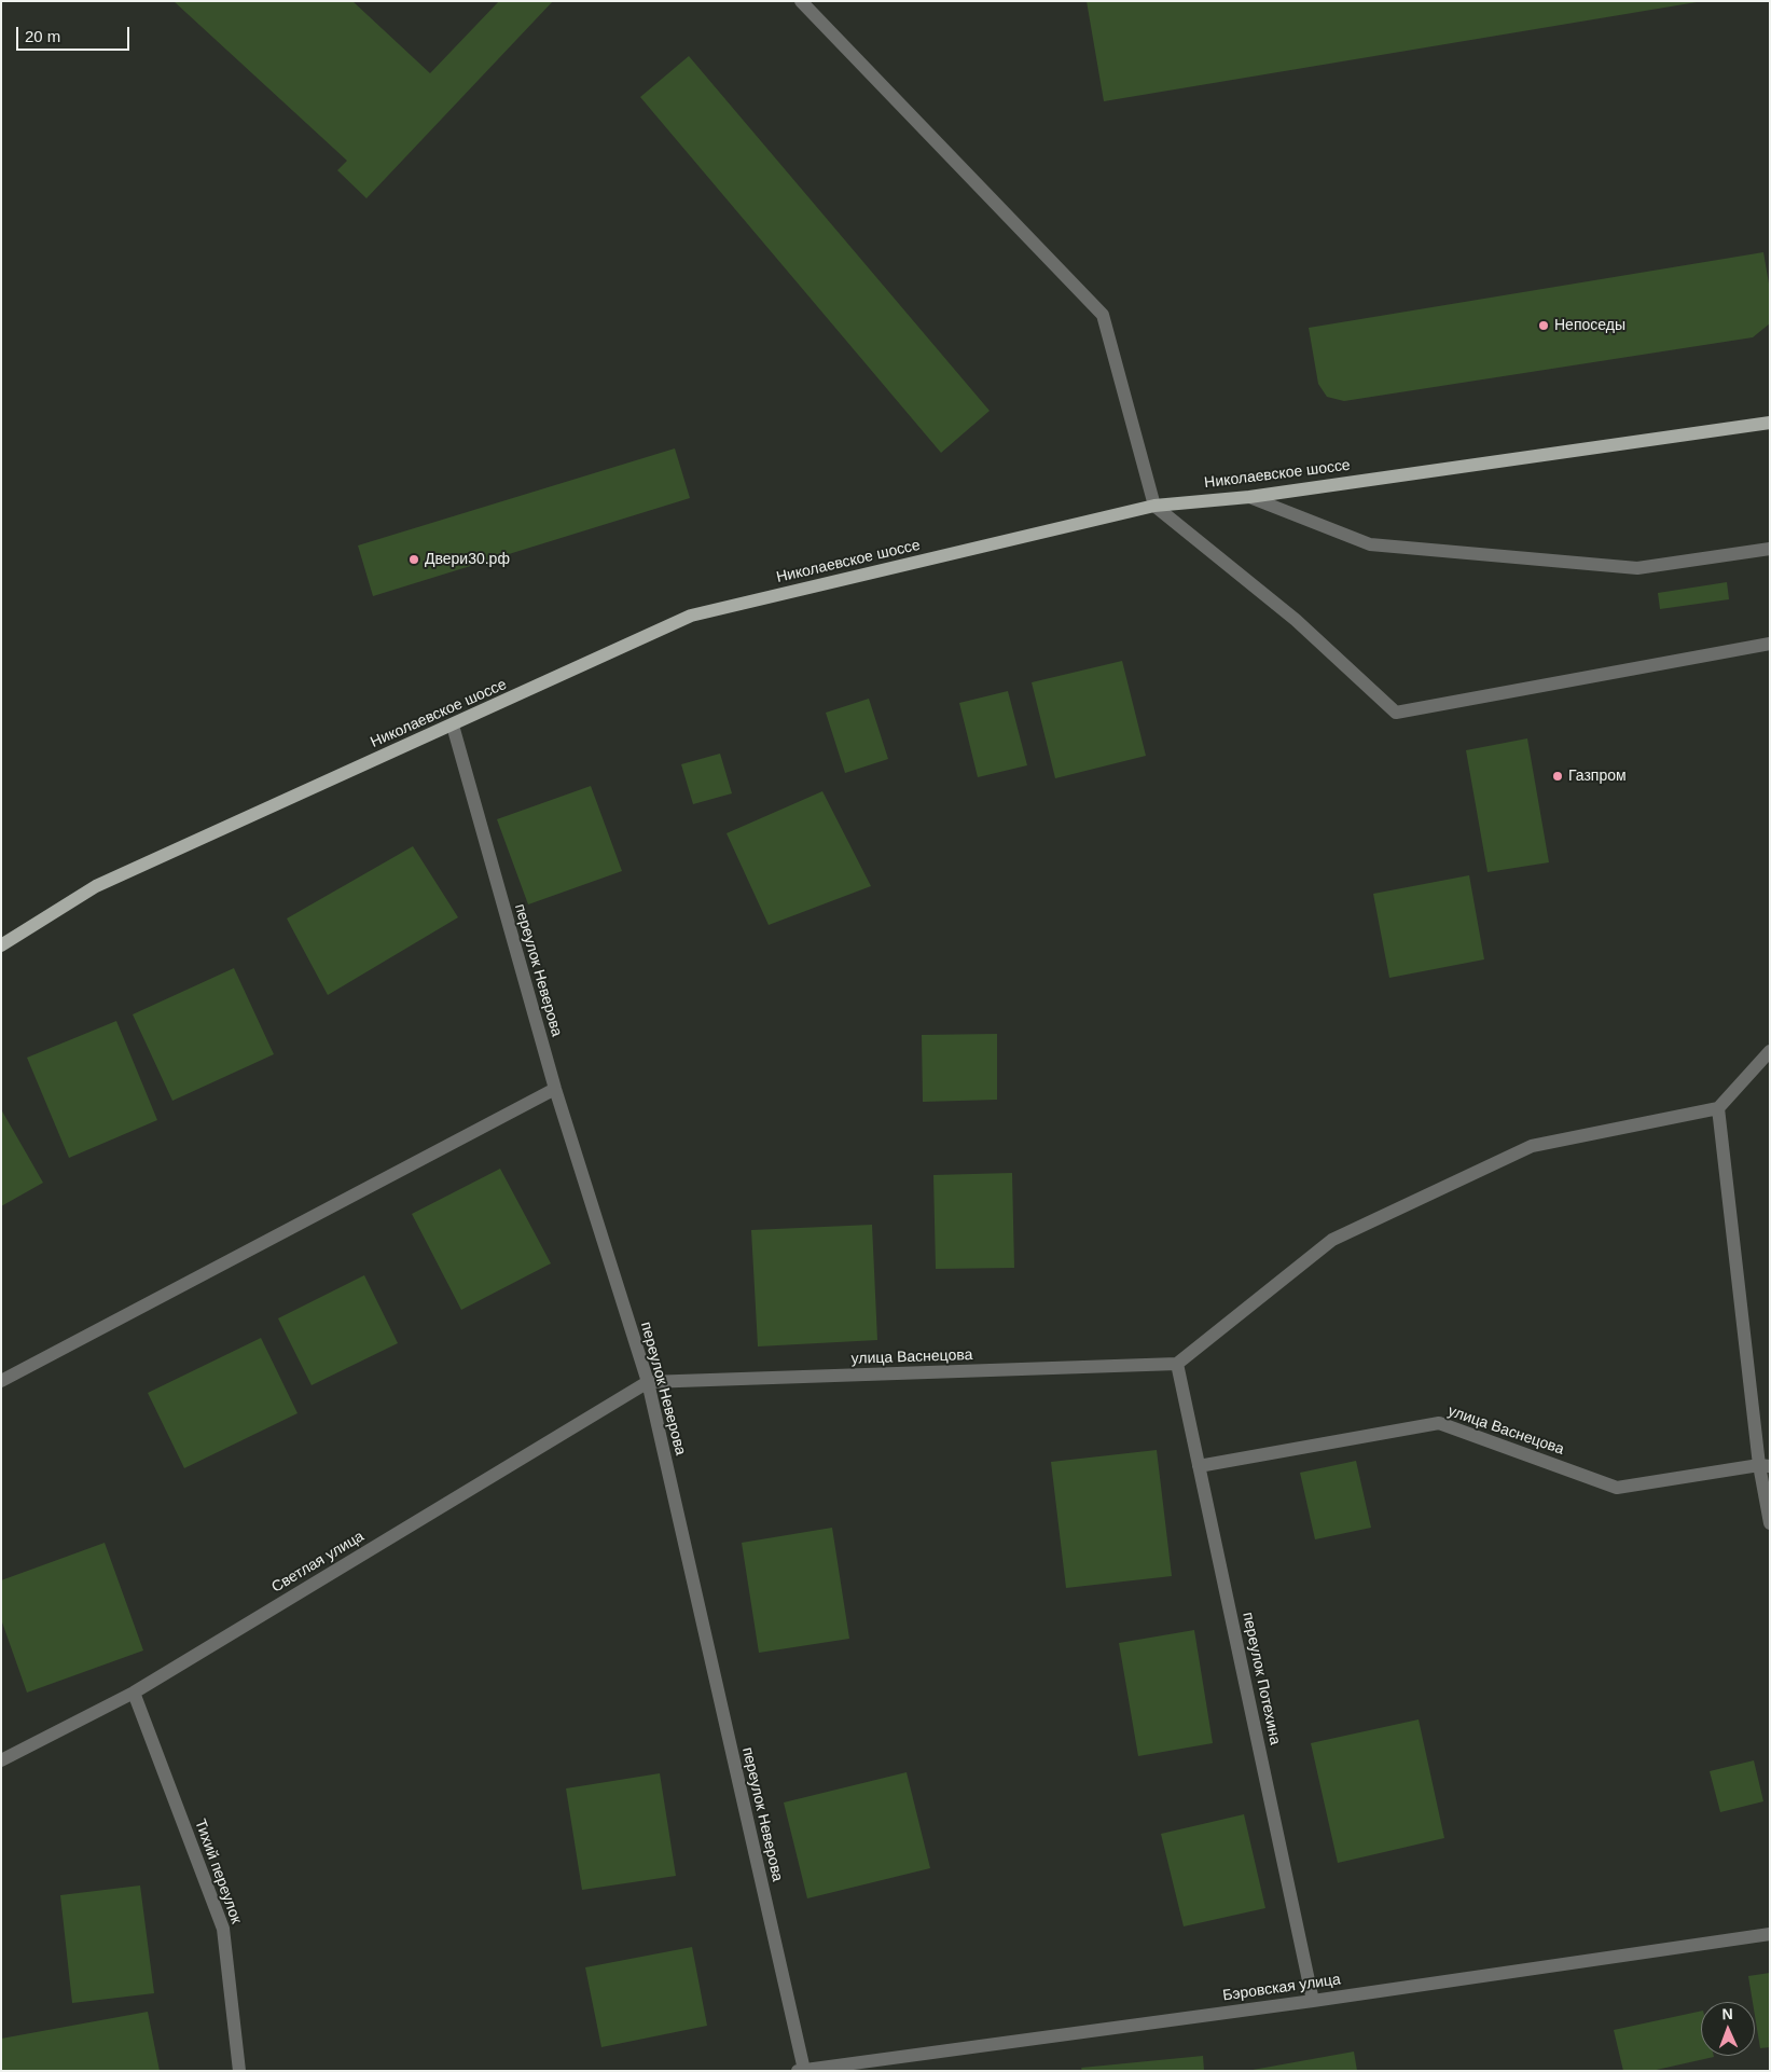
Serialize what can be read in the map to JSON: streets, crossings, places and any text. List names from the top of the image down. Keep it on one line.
{"streets":{"main road":["Николаевское шоссе"],"street":["переулок Неверова","улица Васнецова","Светлая улица","переулок Потехина","Тихий переулок","Бэровская улица"]},"crossings":[["Николаевское шоссе","переулок Неверова"],["переулок Неверова","улица Васнецова"],["переулок Неверова","Светлая улица"],["переулок Неверова","Бэровская улица"],["улица Васнецова","Светлая улица"],["улица Васнецова","переулок Потехина"],["Светлая улица","Тихий переулок"],["переулок Потехина","Бэровская улица"]],"places":["Непоседы","Двери30.рф","Газпром"],"scale_bar":"20 m","north":"top"}
